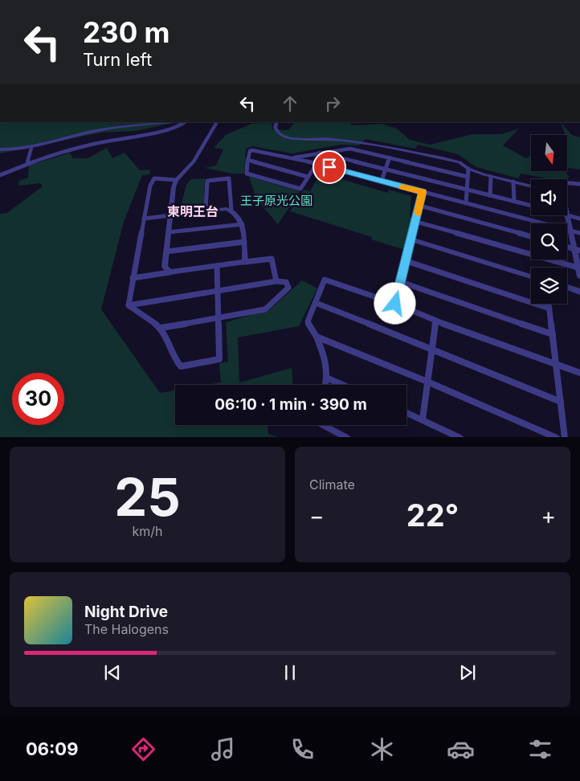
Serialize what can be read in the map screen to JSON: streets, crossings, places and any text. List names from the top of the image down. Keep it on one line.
{"districts":["東明王台"],"parks":["王子原光公園"],"north":"bottom","page":{"turn":["230 m","Turn left"],"limit":"30","trip":"06:10 · 1 min · 390 m","tile":[["25","km/h"],"Climate"],"heat":["−","22°","+"],"song":["Night Drive","The Halogens"],"tabs":"06:09"}}
